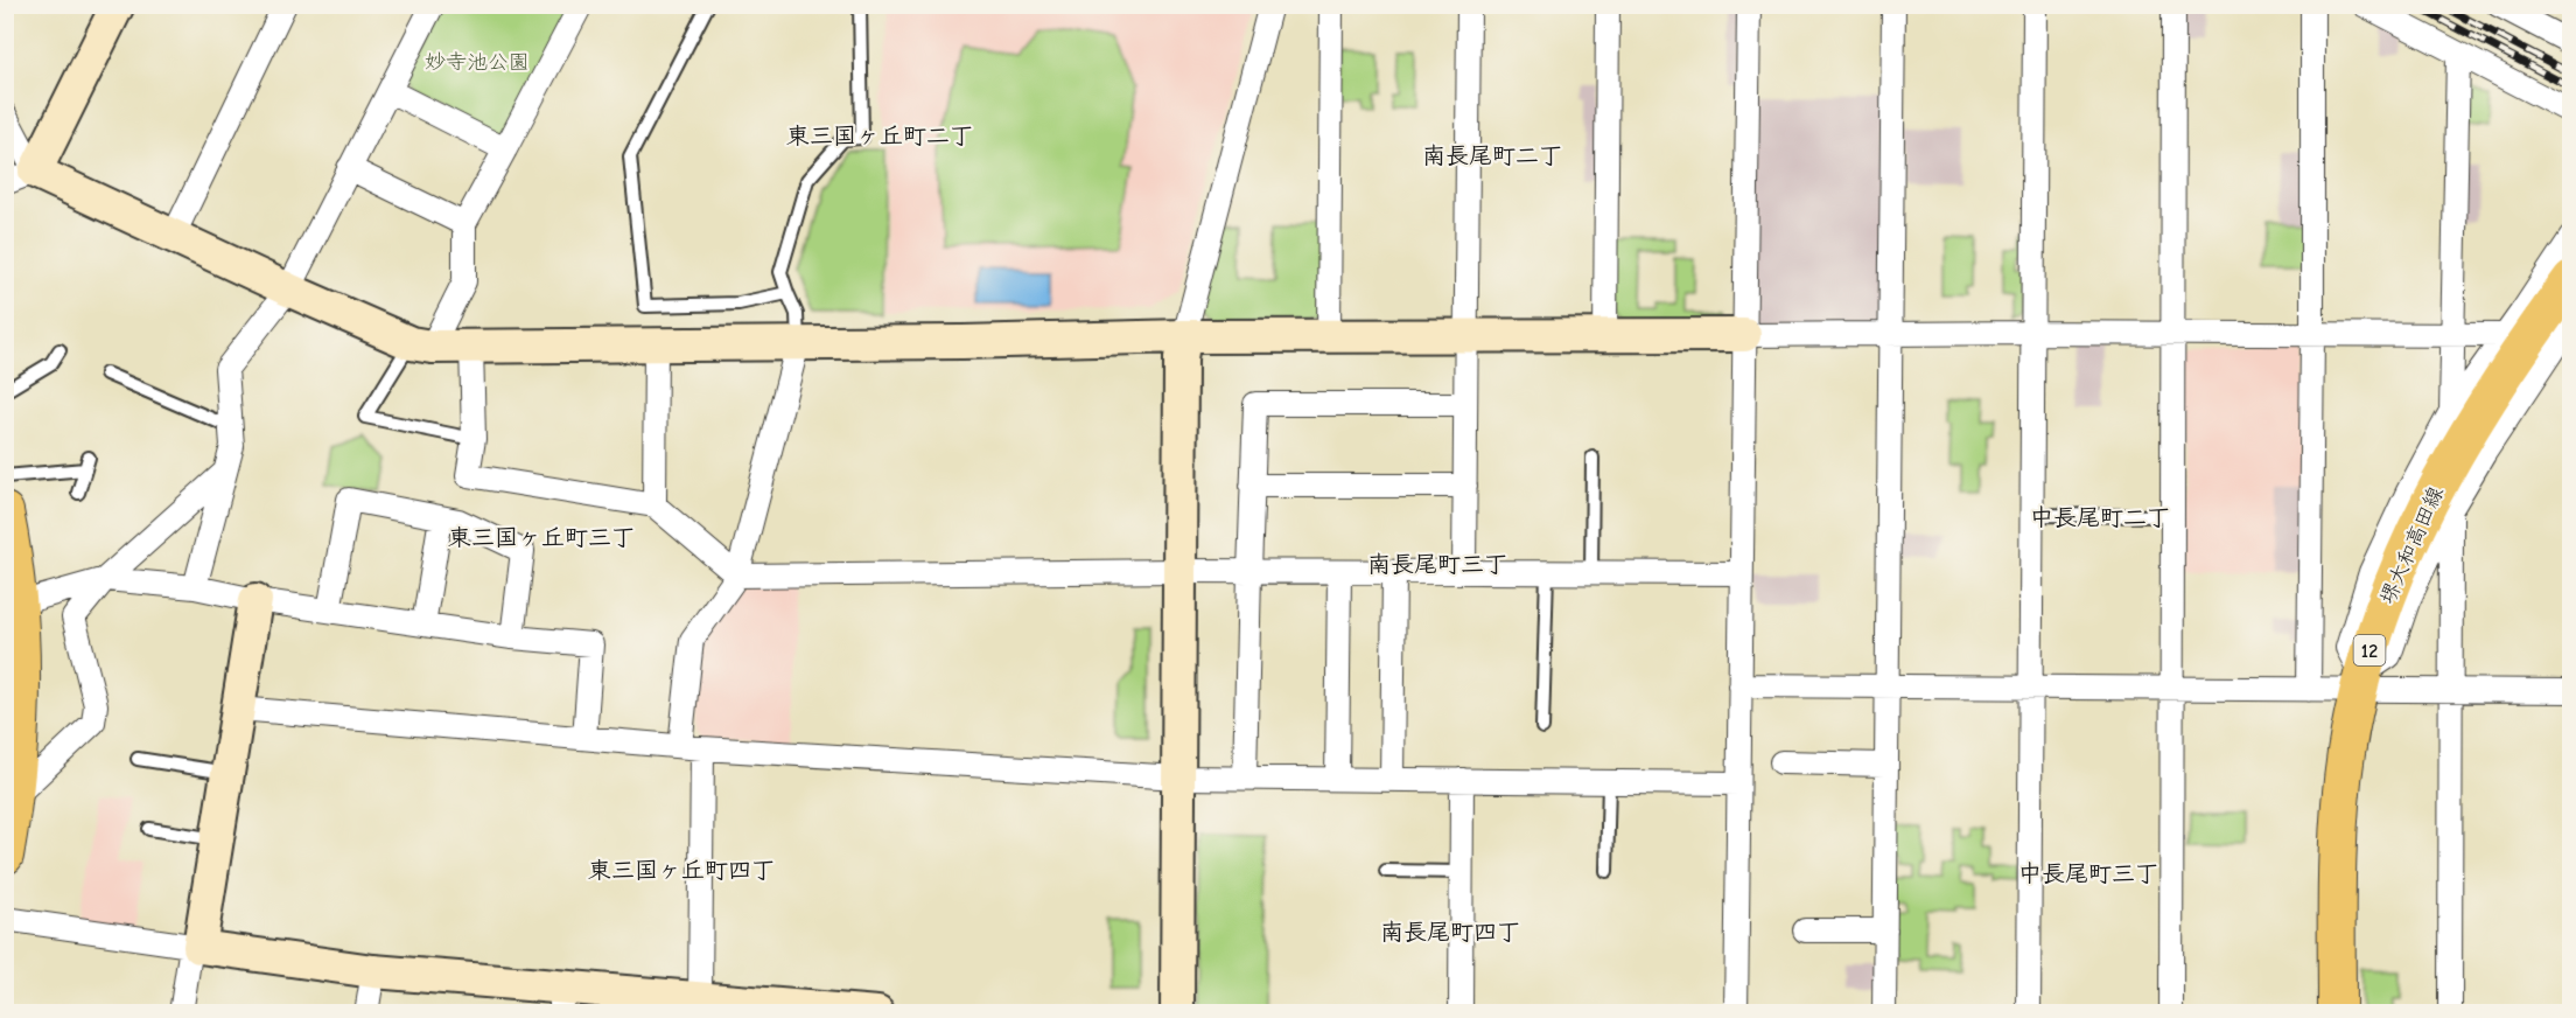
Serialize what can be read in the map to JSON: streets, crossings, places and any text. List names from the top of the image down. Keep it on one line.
{"streets":{"main road":["堺大和高田線","12"]},"districts":["東三国ヶ丘町二丁","南長尾町二丁","中長尾町二丁","東三国ヶ丘町三丁","南長尾町三丁","東三国ヶ丘町四丁","中長尾町三丁","南長尾町四丁"],"parks":["妙寺池公園"]}
